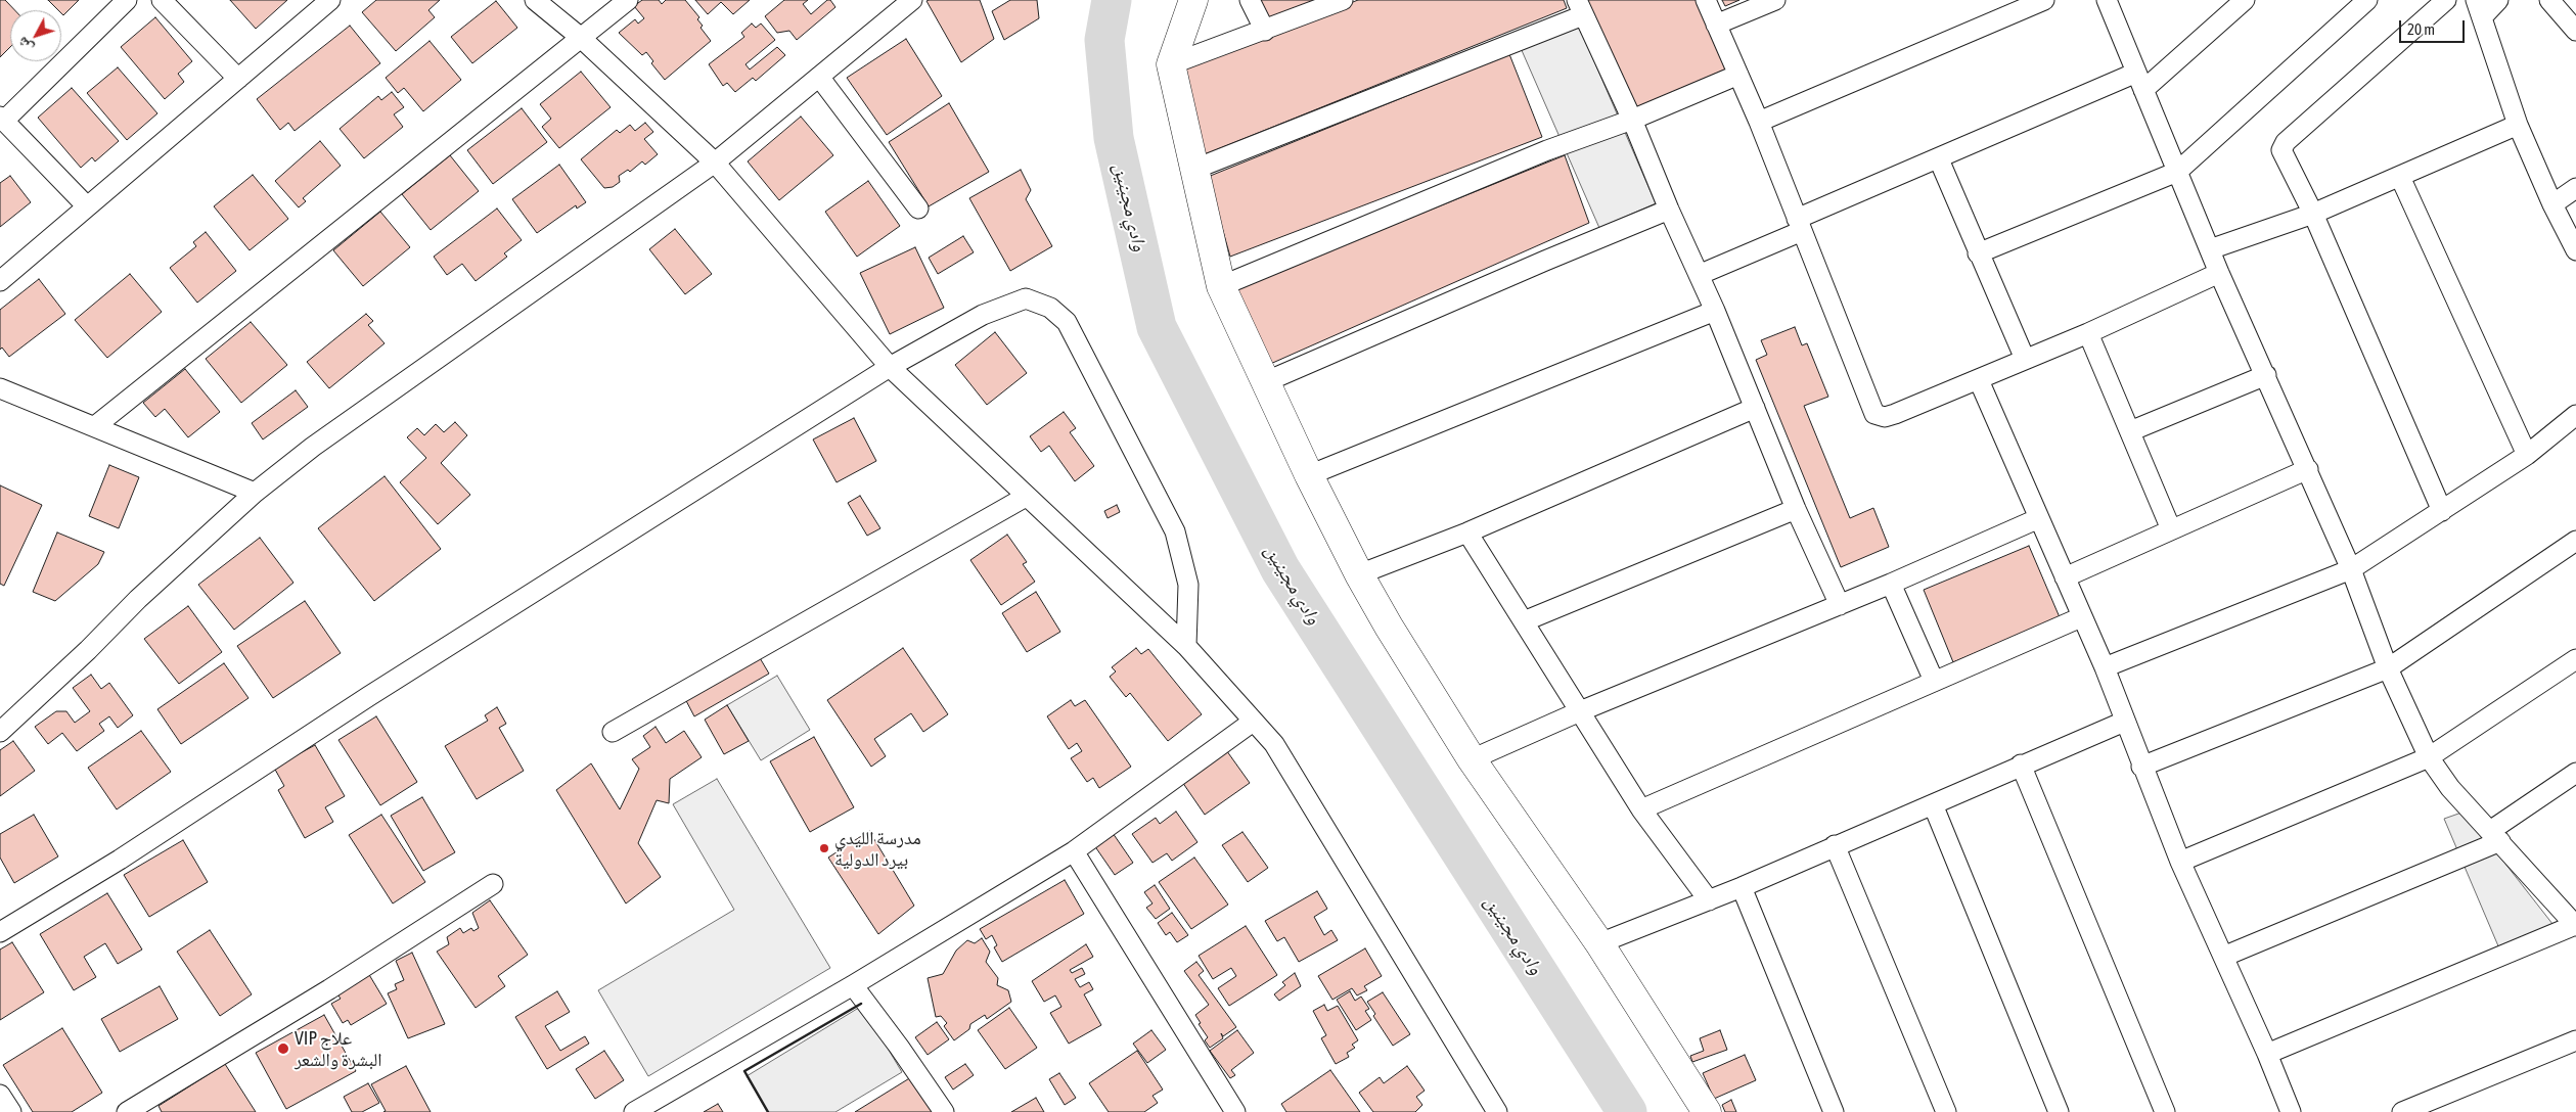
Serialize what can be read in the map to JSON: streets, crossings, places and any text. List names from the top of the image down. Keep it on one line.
{"water":["وادي مجينين"],"places":["مدرسة الليدي بيرد الدولية","VIP علاج البشرة والشعر"],"scale_bar":"20 m","north":"bottom left"}
